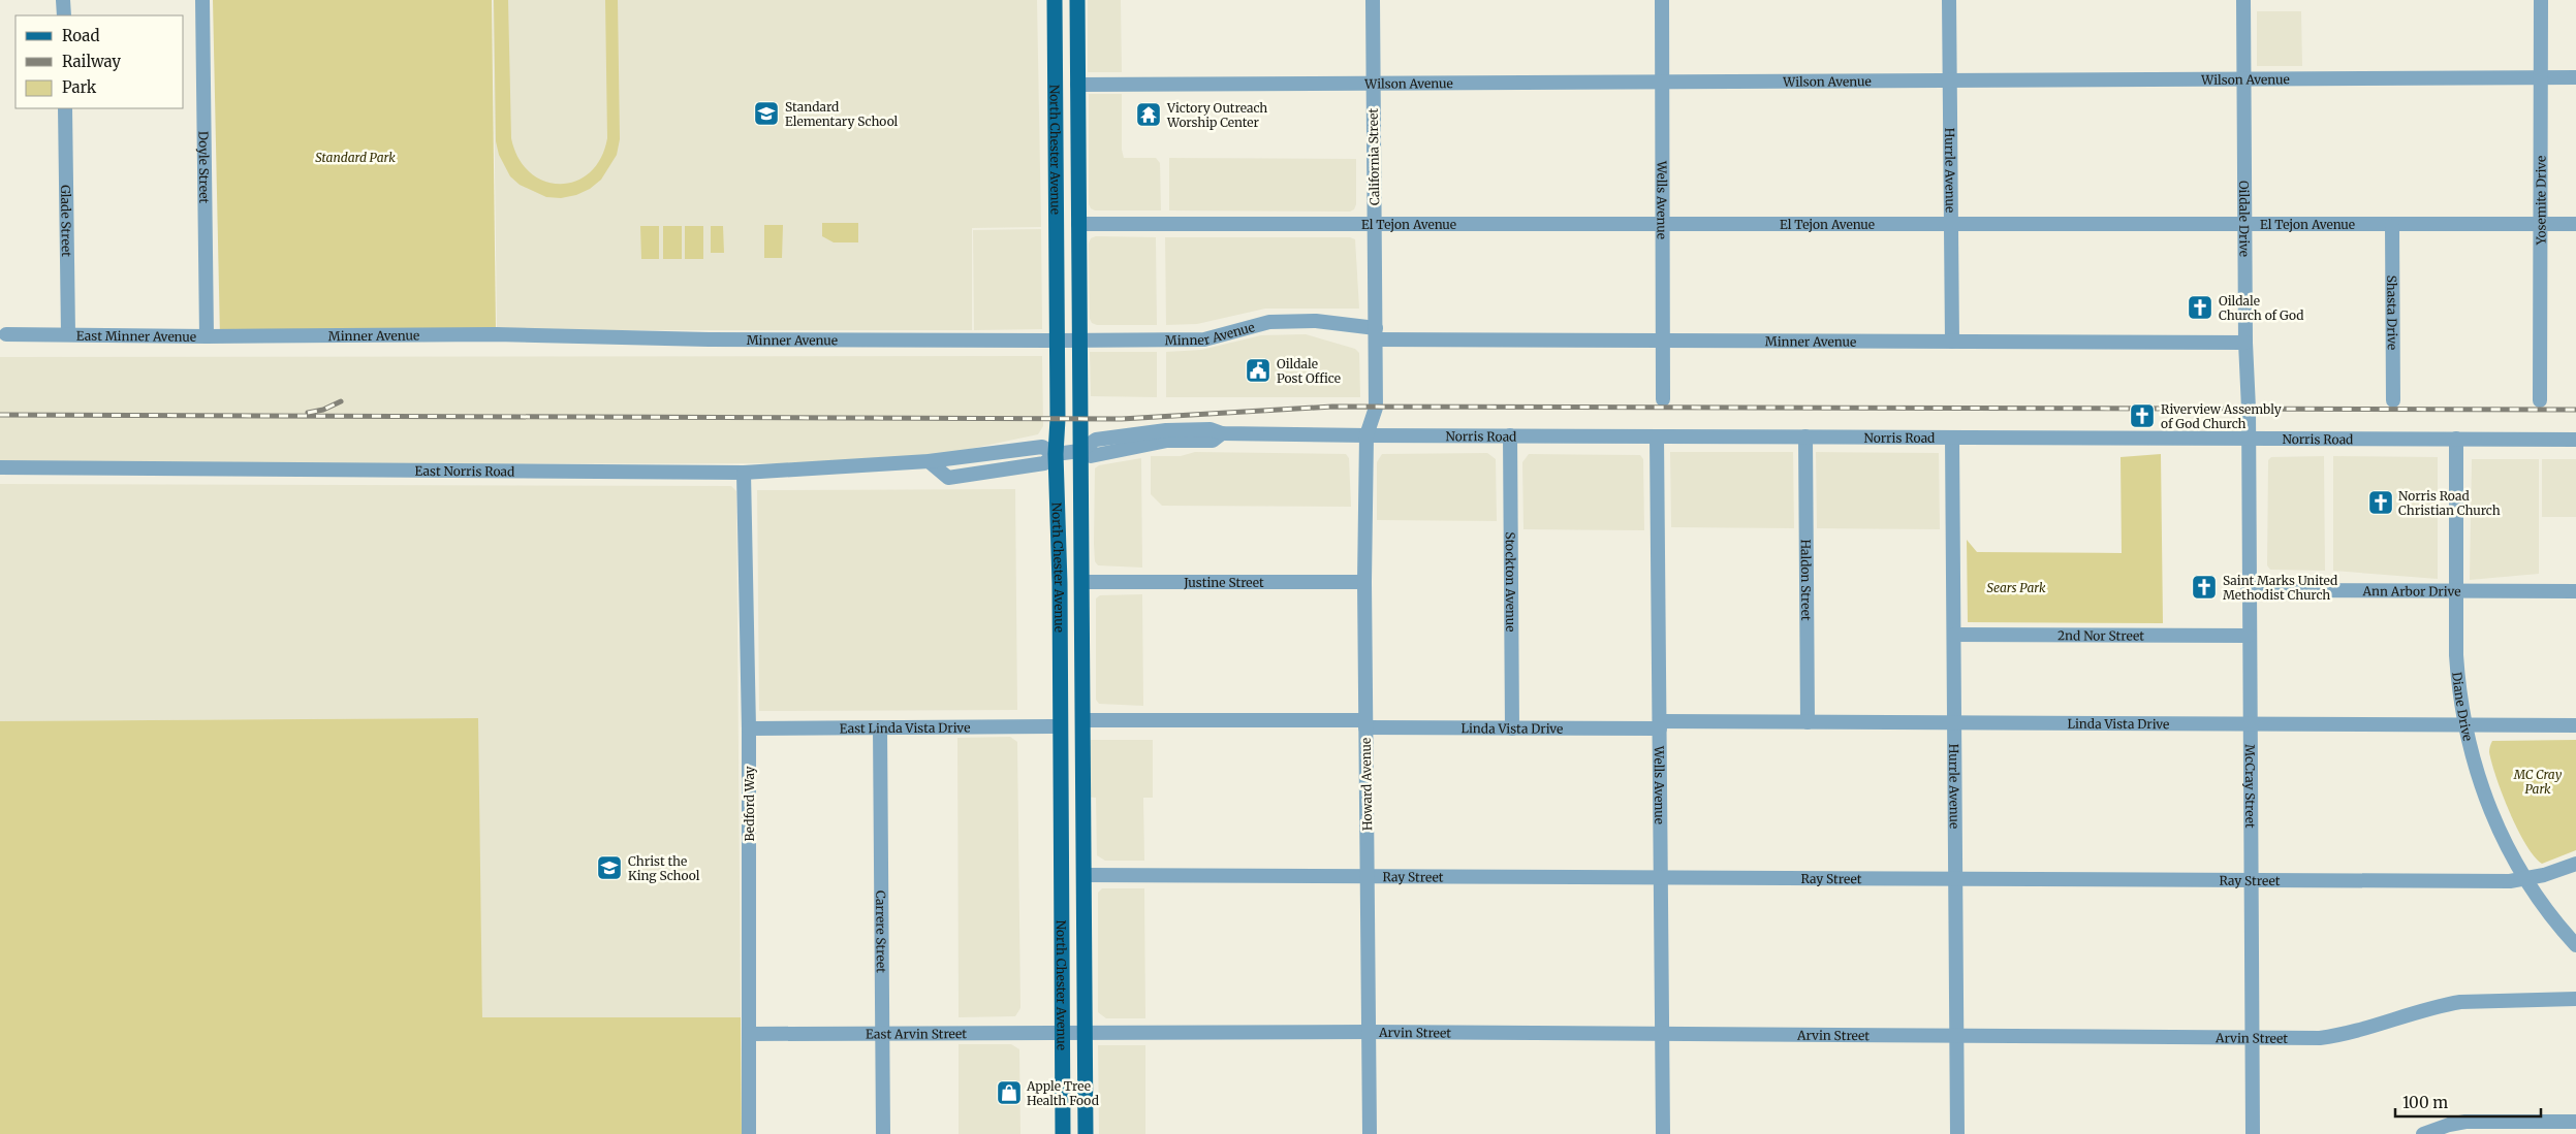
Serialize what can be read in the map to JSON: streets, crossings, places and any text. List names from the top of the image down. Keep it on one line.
{"streets":{"main road":["North Chester Avenue"],"street":["Wilson Avenue","California Street","Doyle Street","Hurrle Avenue","Wells Avenue","Yosemite Drive","Oildale Drive","Glade Street","El Tejon Avenue","Shasta Drive","Minner Avenue","East Minner Avenue","Norris Road","East Norris Road","Haldon Street","Justine Street","Stockton Avenue","Ann Arbor Drive","2nd Nor Street","Diane Drive","Linda Vista Drive","East Linda Vista Drive","Howard Avenue","McCray Street","Bedford Way","Ray Street","Carrere Street","East Arvin Street","Arvin Street"]},"crossings":[["Wilson Avenue","North Chester Avenue"],["Wilson Avenue","California Street"],["Wilson Avenue","Hurrle Avenue"],["Wilson Avenue","Wells Avenue"],["Wilson Avenue","Yosemite Drive"],["Wilson Avenue","Oildale Drive"],["North Chester Avenue","El Tejon Avenue"],["North Chester Avenue","Minner Avenue"],["North Chester Avenue","Norris Road"],["North Chester Avenue","East Norris Road"],["North Chester Avenue","Justine Street"],["North Chester Avenue","Linda Vista Drive"],["North Chester Avenue","East Linda Vista Drive"],["North Chester Avenue","Ray Street"],["North Chester Avenue","East Arvin Street"],["North Chester Avenue","Arvin Street"],["California Street","El Tejon Avenue"],["California Street","Minner Avenue"],["California Street","Norris Road"],["California Street","Howard Avenue"],["Doyle Street","Minner Avenue"],["Doyle Street","East Minner Avenue"],["Hurrle Avenue","El Tejon Avenue"],["Hurrle Avenue","Minner Avenue"],["Hurrle Avenue","Norris Road"],["Hurrle Avenue","2nd Nor Street"],["Hurrle Avenue","Linda Vista Drive"],["Hurrle Avenue","Ray Street"],["Hurrle Avenue","Arvin Street"],["Wells Avenue","El Tejon Avenue"],["Wells Avenue","Minner Avenue"],["Wells Avenue","Norris Road"],["Wells Avenue","Linda Vista Drive"],["Wells Avenue","Ray Street"],["Wells Avenue","Arvin Street"],["Yosemite Drive","El Tejon Avenue"],["Oildale Drive","El Tejon Avenue"],["Oildale Drive","Minner Avenue"],["Oildale Drive","Norris Road"],["Oildale Drive","McCray Street"],["Glade Street","East Minner Avenue"],["El Tejon Avenue","Shasta Drive"],["Minner Avenue","East Minner Avenue"],["Norris Road","East Norris Road"],["Norris Road","Haldon Street"],["Norris Road","Stockton Avenue"],["Norris Road","Diane Drive"],["Norris Road","Howard Avenue"],["Norris Road","McCray Street"],["East Norris Road","Bedford Way"],["Haldon Street","Linda Vista Drive"],["Justine Street","Howard Avenue"],["Stockton Avenue","Linda Vista Drive"],["Ann Arbor Drive","Diane Drive"],["Ann Arbor Drive","McCray Street"],["2nd Nor Street","McCray Street"],["Diane Drive","Linda Vista Drive"],["Diane Drive","Ray Street"],["Linda Vista Drive","Howard Avenue"],["Linda Vista Drive","McCray Street"],["East Linda Vista Drive","Bedford Way"],["East Linda Vista Drive","Carrere Street"],["Howard Avenue","Ray Street"],["Howard Avenue","Arvin Street"],["McCray Street","Ray Street"],["McCray Street","Arvin Street"],["Bedford Way","East Arvin Street"],["Carrere Street","East Arvin Street"],["East Arvin Street","Arvin Street"]],"parks":["Standard Park","Sears Park","MC Cray Park"],"places":{"school or university":["Standard Elementary School","Christ the King School"],"temple":["Victory Outreach Worship Center"],"church":["Oildale Church of God","Riverview Assembly of God Church","Norris Road Christian Church","Saint Marks United Methodist Church"],"public building":["Oildale Post Office"],"shop":["Apple Tree Health Food"]},"legend":["Road","Railway","Park"],"scale_bar":"100 m"}
